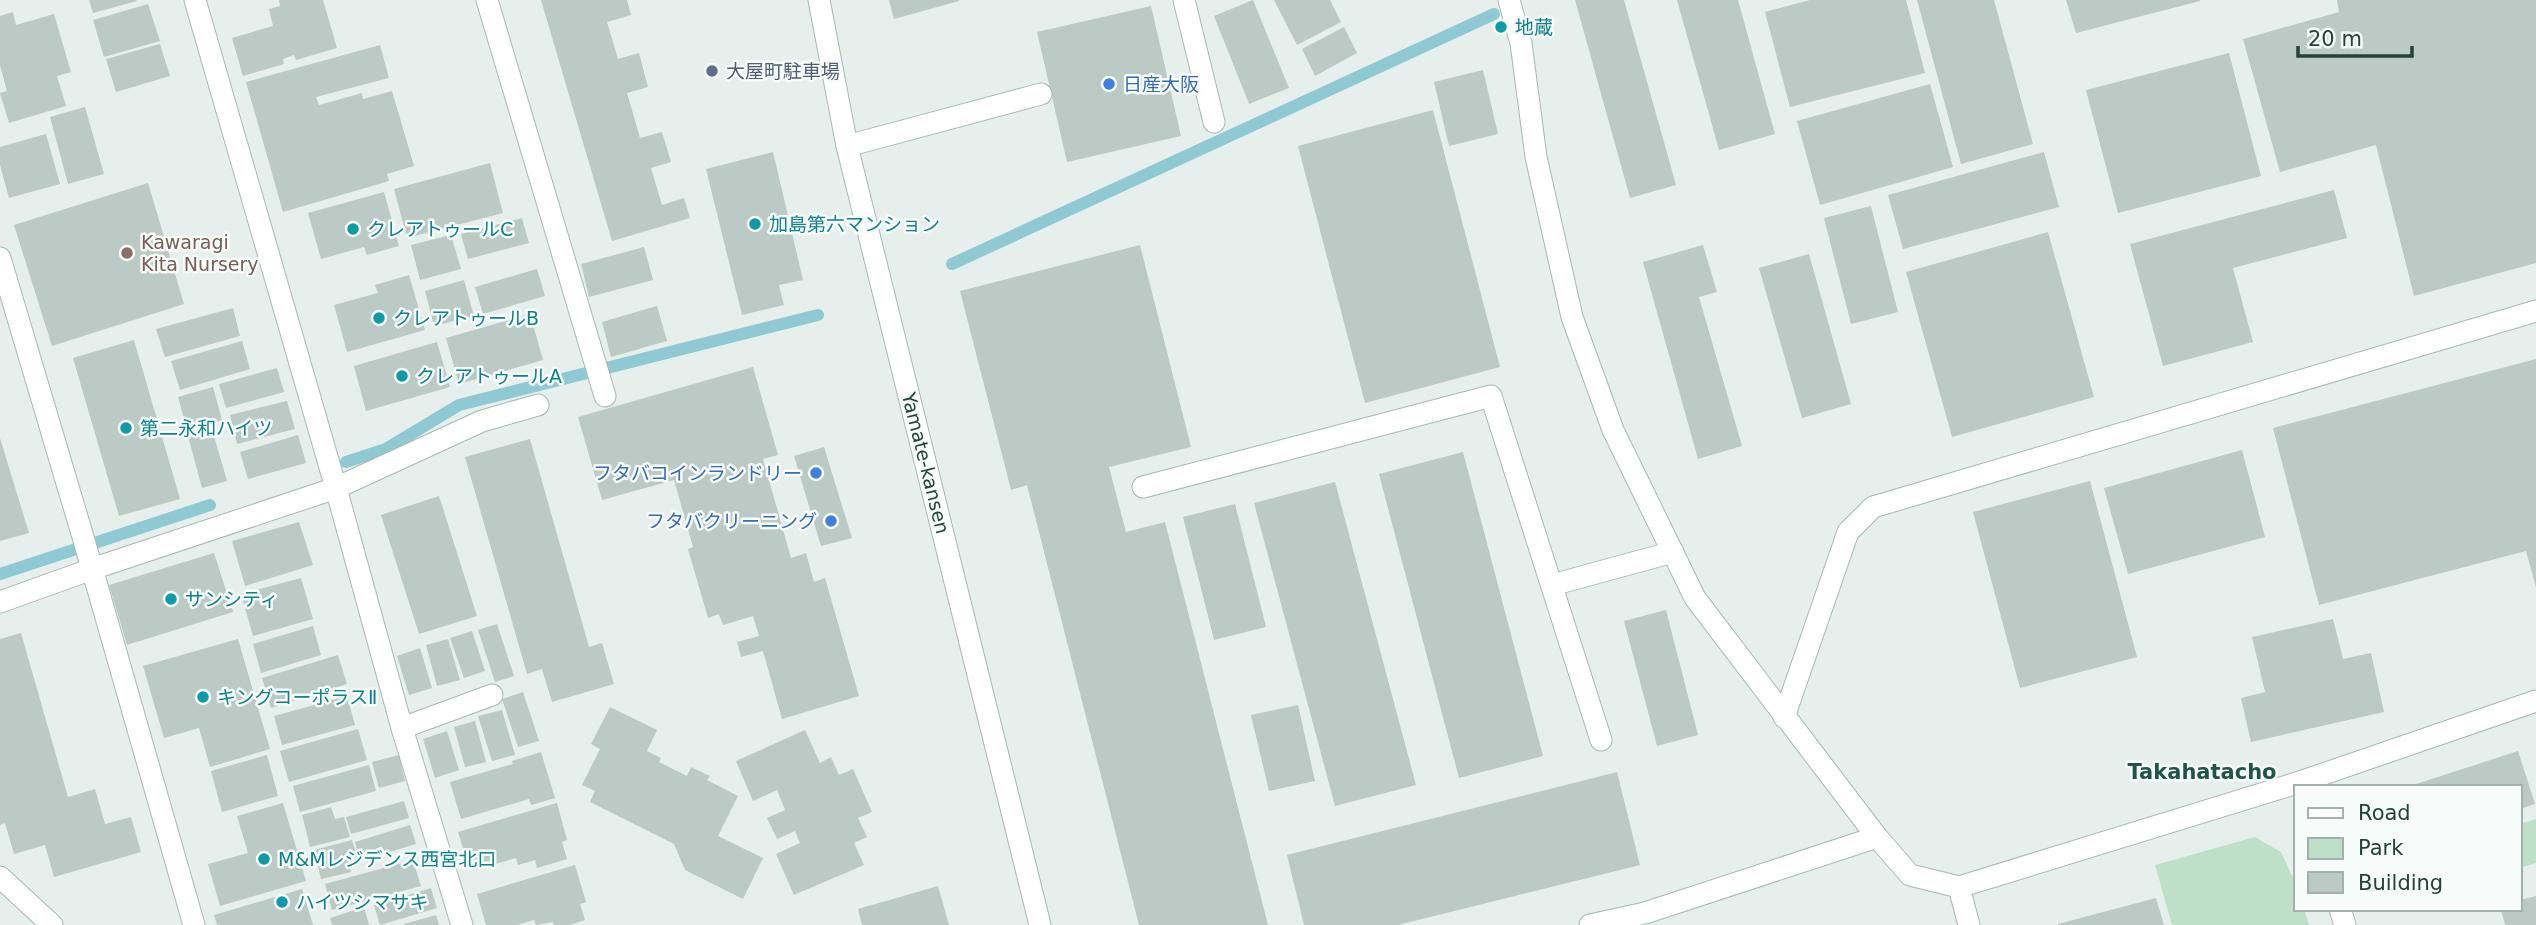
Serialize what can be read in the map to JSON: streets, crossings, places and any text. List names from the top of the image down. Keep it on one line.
{"streets":{"street":["Yamate-kansen"]},"districts":["Takahatacho"],"places":["地蔵","大屋町駐車場","日産大阪","加島第六マンション","クレアトゥールC","Kawaragi Kita Nursery","クレアトゥールB","クレアトゥールA","第二永和ハイツ","フタバコインランドリー","フタバクリーニング","サンシティ","キングコーポラスⅡ","M&Mレジデンス西宮北口","ハイツシマサキ"],"legend":["Road","Park","Building"],"scale_bar":"20 m"}
